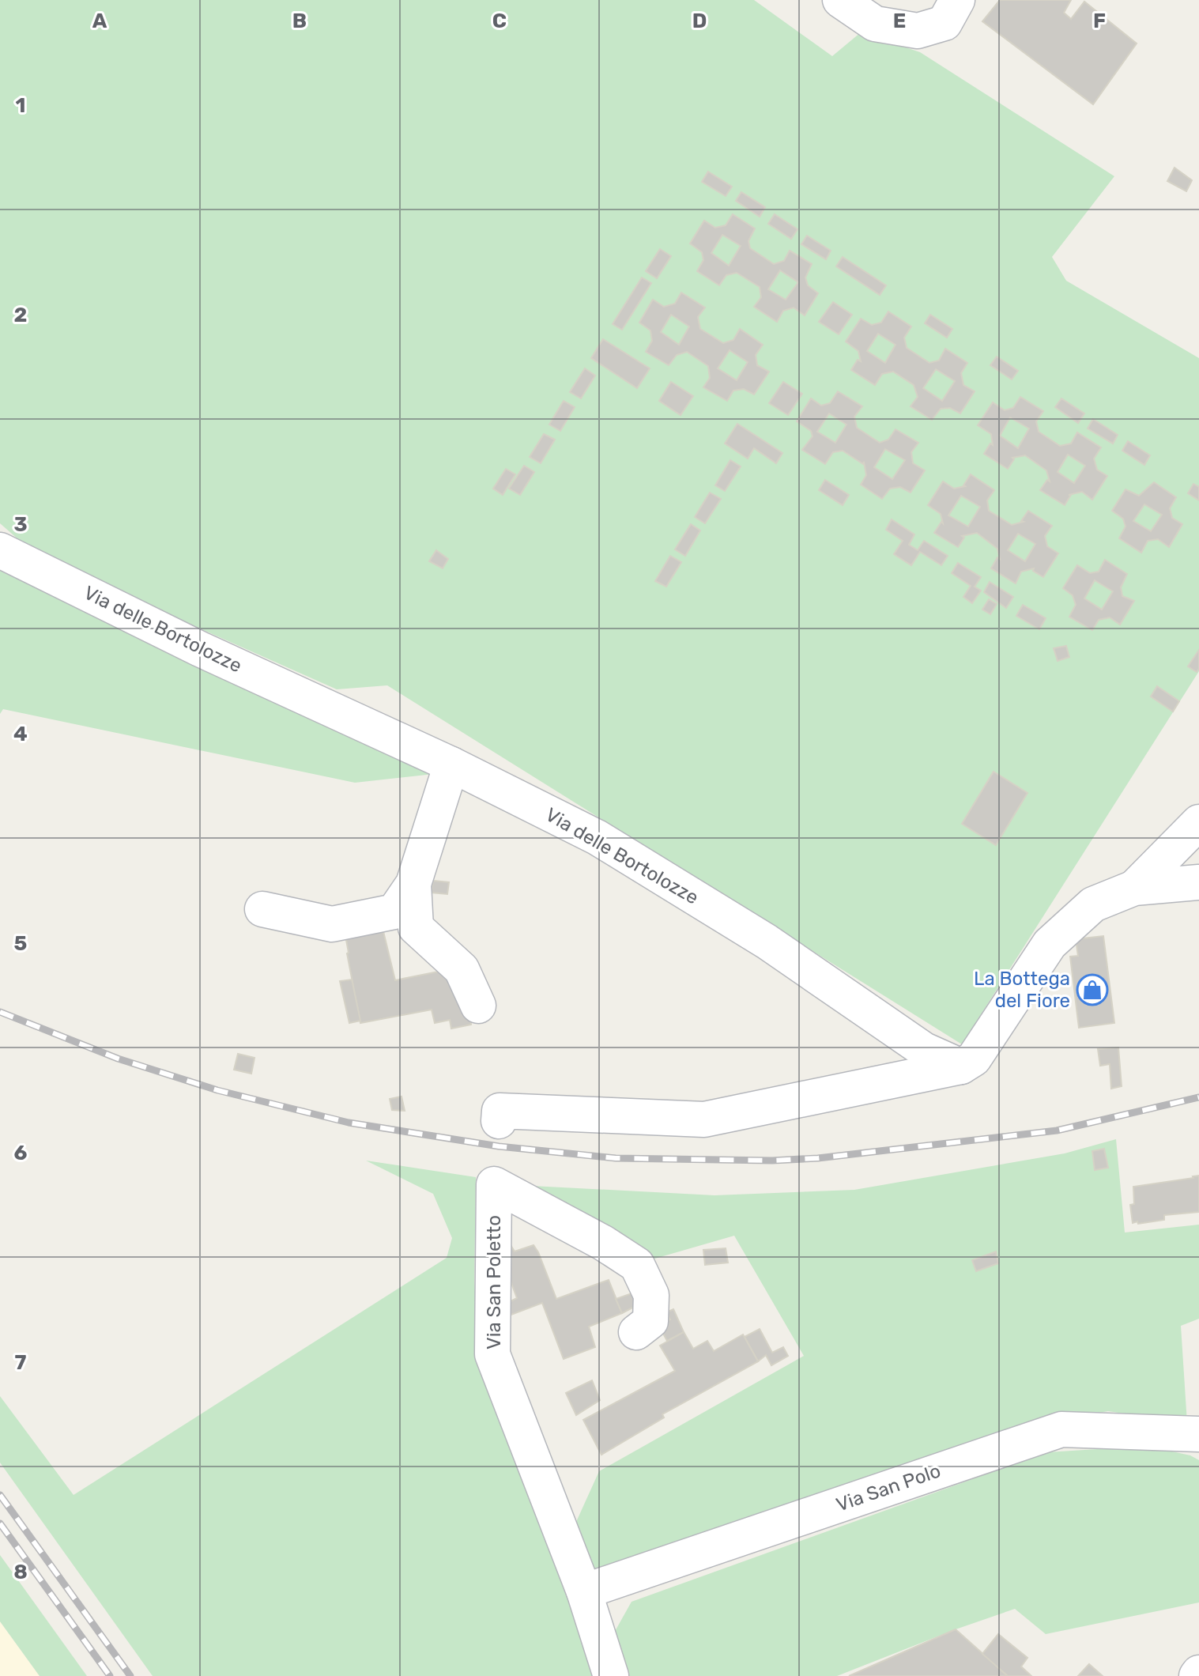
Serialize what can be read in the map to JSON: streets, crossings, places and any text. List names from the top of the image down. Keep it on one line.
{"streets":{"street":["Via delle Bortolozze","Via San Poletto","Via San Polo"]},"crossings":[["Via San Poletto","Via San Polo"]],"places":{"shop":["La Bottega del Fiore"]},"grid":{"columns":["A","B","C","D","E","F"],"rows":["1","2","3","4","5","6","7","8"]}}
